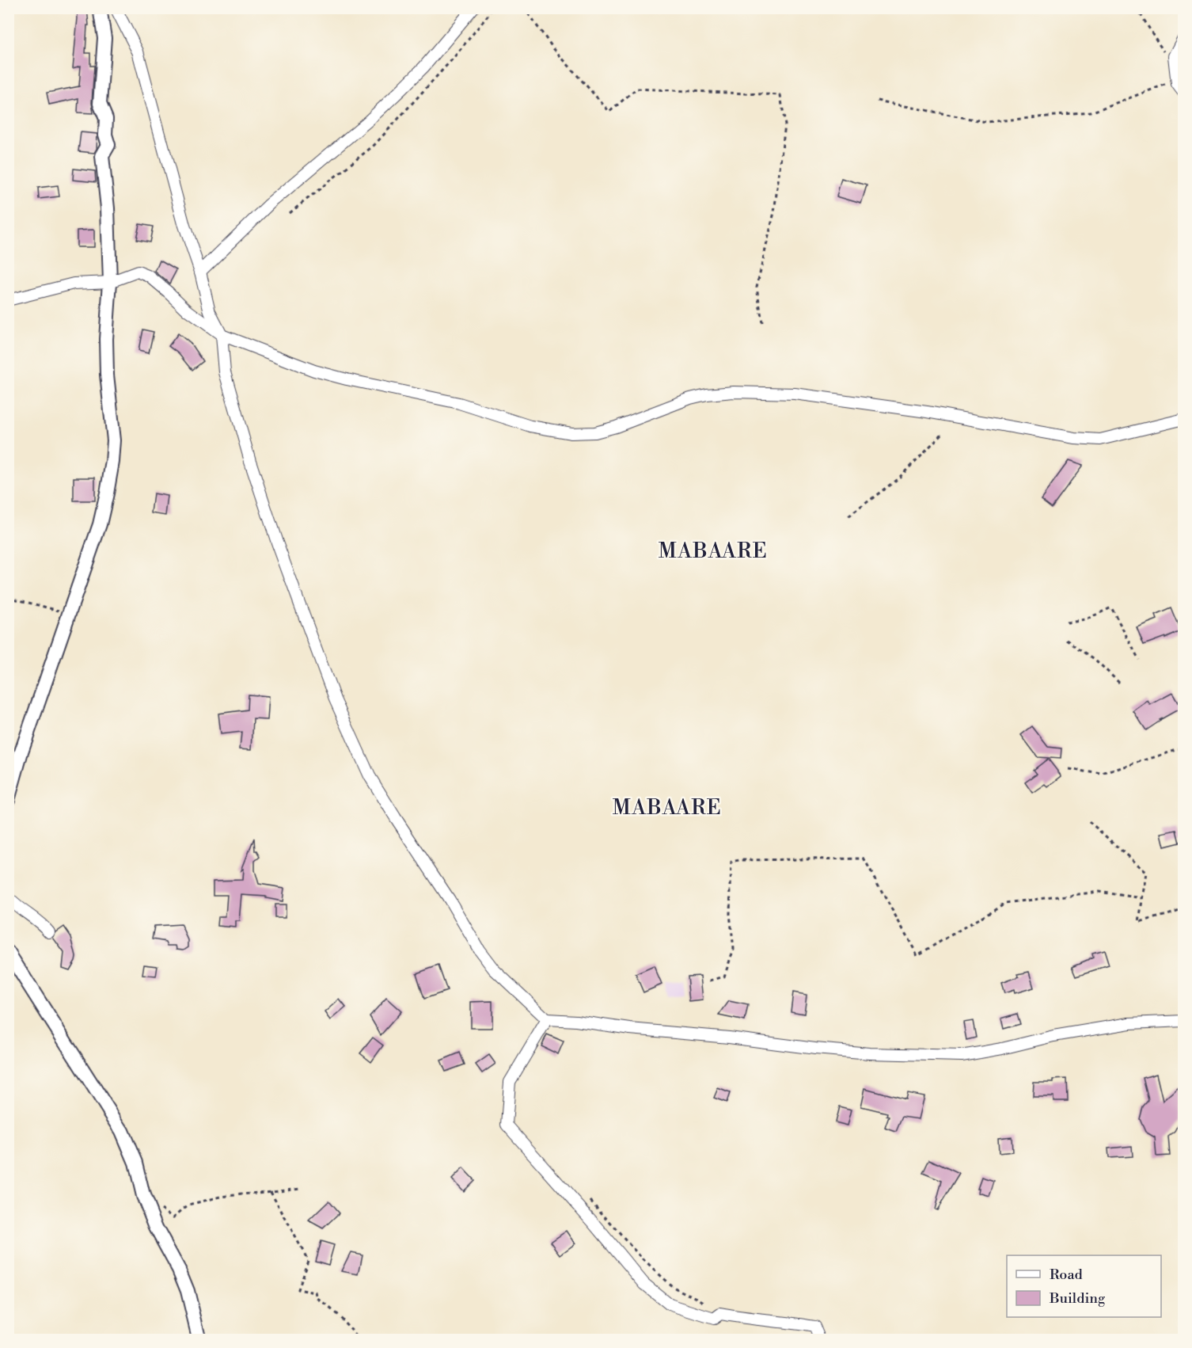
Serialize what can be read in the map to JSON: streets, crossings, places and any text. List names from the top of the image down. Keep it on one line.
{"districts":["MABAARE","MABAARE"],"legend":["Road","Building"]}
